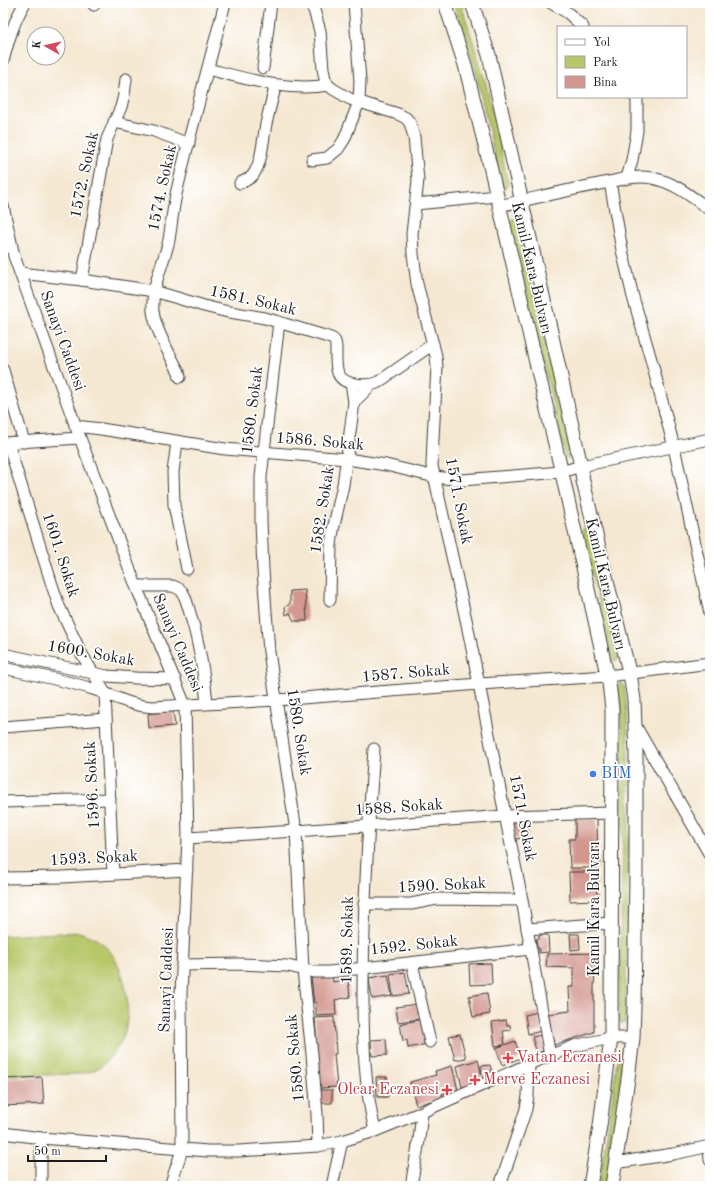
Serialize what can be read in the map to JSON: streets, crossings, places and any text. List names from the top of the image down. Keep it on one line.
{"streets":{"main road":["Kamil Kara Bulvarı"],"street":["1572. Sokak","1574. Sokak","1581. Sokak","Sanayi Caddesi","1580. Sokak","1586. Sokak","1571. Sokak","1582. Sokak","1601. Sokak","1600. Sokak","1587. Sokak","1596. Sokak","1588. Sokak","1593. Sokak","1590. Sokak","1589. Sokak","1592. Sokak"]},"crossings":[["1572. Sokak","1581. Sokak"],["1574. Sokak","1581. Sokak"],["Kamil Kara Bulvarı","1586. Sokak"],["Kamil Kara Bulvarı","1587. Sokak"],["Kamil Kara Bulvarı","1588. Sokak"],["1581. Sokak","Sanayi Caddesi"],["1581. Sokak","1580. Sokak"],["1581. Sokak","1582. Sokak"],["Sanayi Caddesi","1586. Sokak"],["Sanayi Caddesi","1600. Sokak"],["Sanayi Caddesi","1587. Sokak"],["Sanayi Caddesi","1588. Sokak"],["Sanayi Caddesi","1593. Sokak"],["Sanayi Caddesi","1592. Sokak"],["1580. Sokak","1586. Sokak"],["1580. Sokak","1587. Sokak"],["1580. Sokak","1588. Sokak"],["1580. Sokak","1592. Sokak"],["1586. Sokak","1571. Sokak"],["1586. Sokak","1582. Sokak"],["1571. Sokak","1587. Sokak"],["1571. Sokak","1588. Sokak"],["1571. Sokak","1590. Sokak"],["1571. Sokak","1592. Sokak"],["1601. Sokak","1600. Sokak"],["1601. Sokak","1587. Sokak"],["1601. Sokak","1596. Sokak"],["1587. Sokak","1596. Sokak"],["1596. Sokak","1593. Sokak"],["1588. Sokak","1589. Sokak"],["1590. Sokak","1589. Sokak"],["1589. Sokak","1592. Sokak"]],"places":{"other":["BİM"],"health":["Vatan Eczanesi","Merve Eczanesi","Olcar Eczanesi"]},"legend":["Yol","Park","Bina"],"scale_bar":"50 m","north":"left"}
